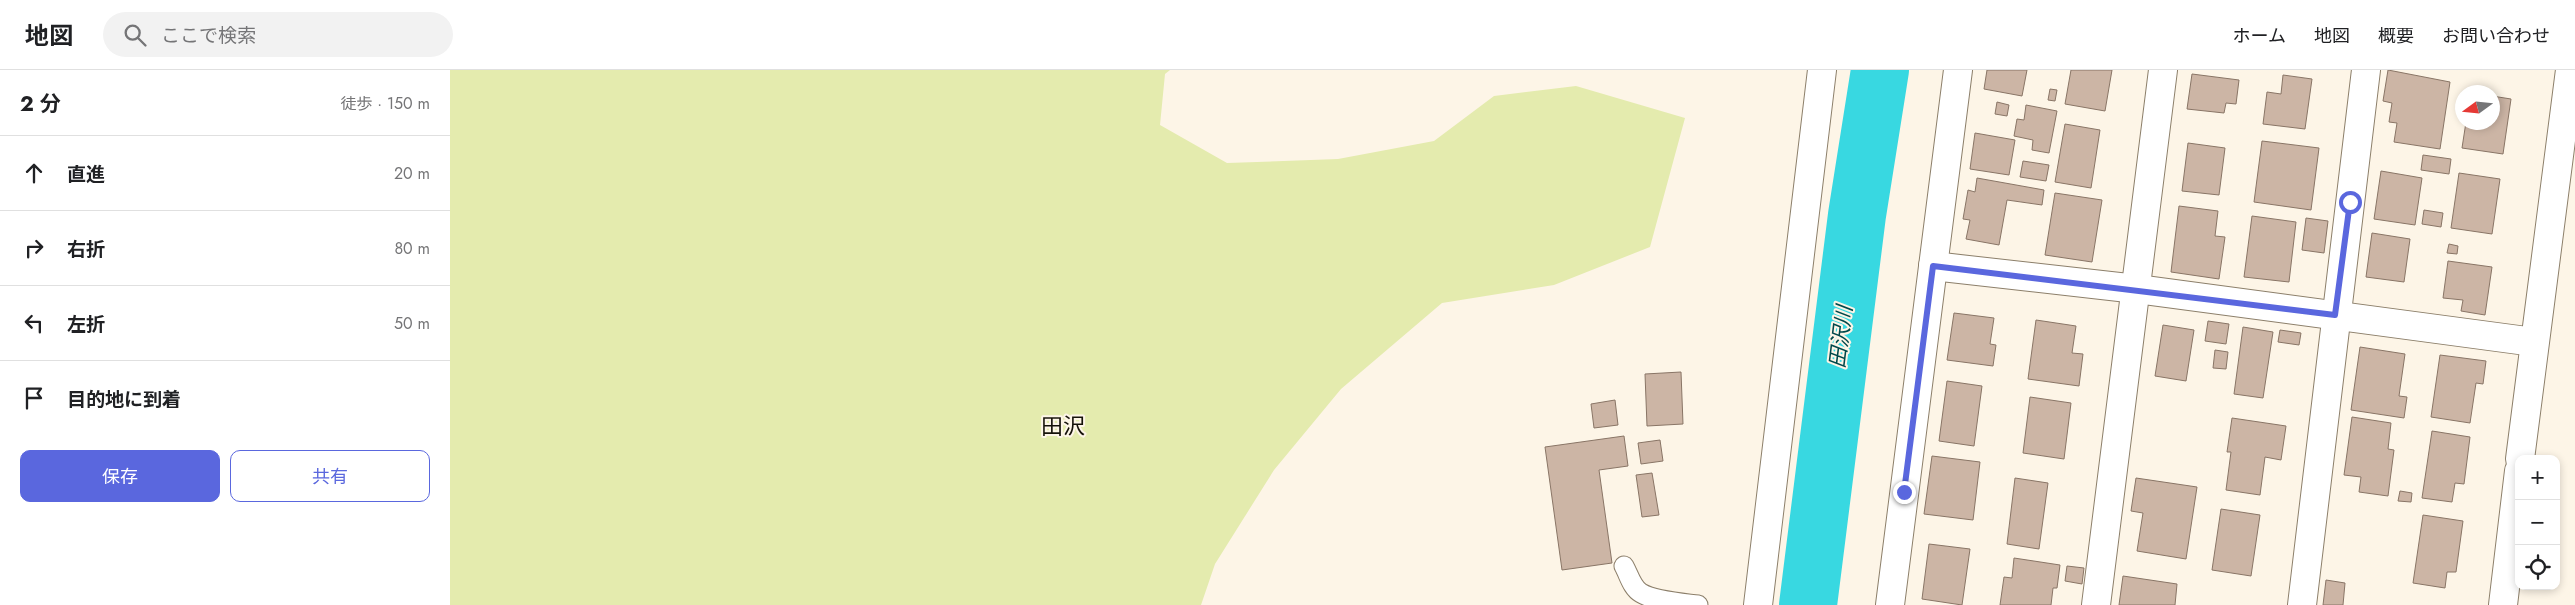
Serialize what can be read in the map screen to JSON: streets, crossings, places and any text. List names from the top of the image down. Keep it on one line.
{"districts":["田沢"],"water":["田沢川"],"north":"left","page":{"header":"地図","search":"ここで検索","nav":["ホーム","地図","概要","お問い合わせ"],"heading":["2 分","徒歩 · 150 m"],"list":[["直進","20 m"],["右折","80 m"],["左折","50 m"],"目的地に到着"],"buttons":["保存","共有"],"map_buttons":["+","−"]}}
